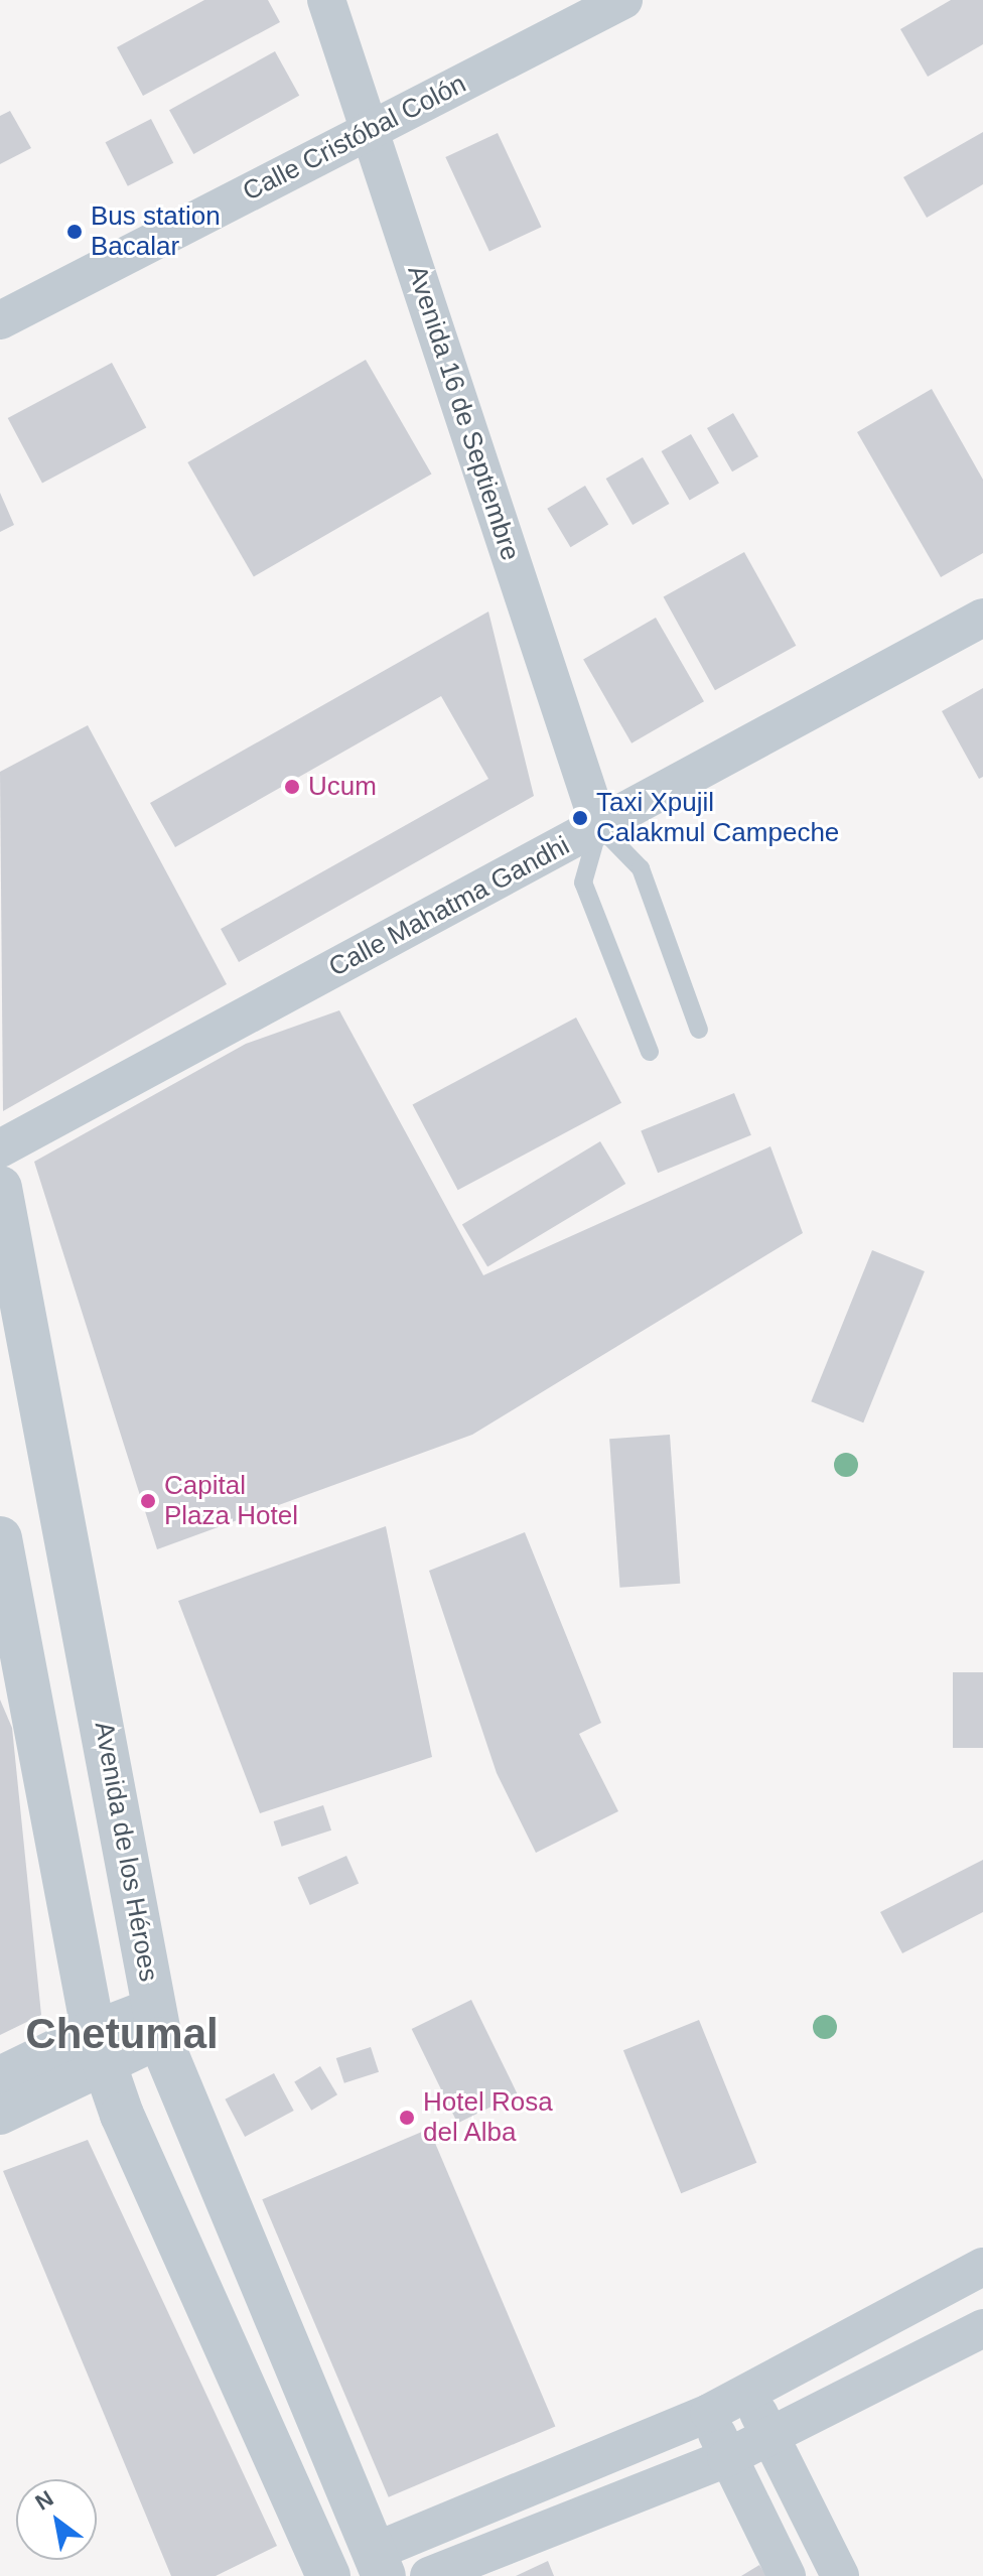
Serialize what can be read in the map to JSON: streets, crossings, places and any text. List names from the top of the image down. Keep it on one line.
{"streets":{"street":["Calle Cristóbal Colón","Avenida 16 de Septiembre","Calle Mahatma Gandhi","Avenida de los Héroes"]},"crossings":[["Calle Cristóbal Colón","Avenida 16 de Septiembre"],["Avenida 16 de Septiembre","Calle Mahatma Gandhi"]],"districts":["Chetumal"],"places":["Bus station Bacalar","Ucum","Taxi Xpujil Calakmul Campeche","Capital Plaza Hotel","Hotel Rosa del Alba"],"north":"top left"}
